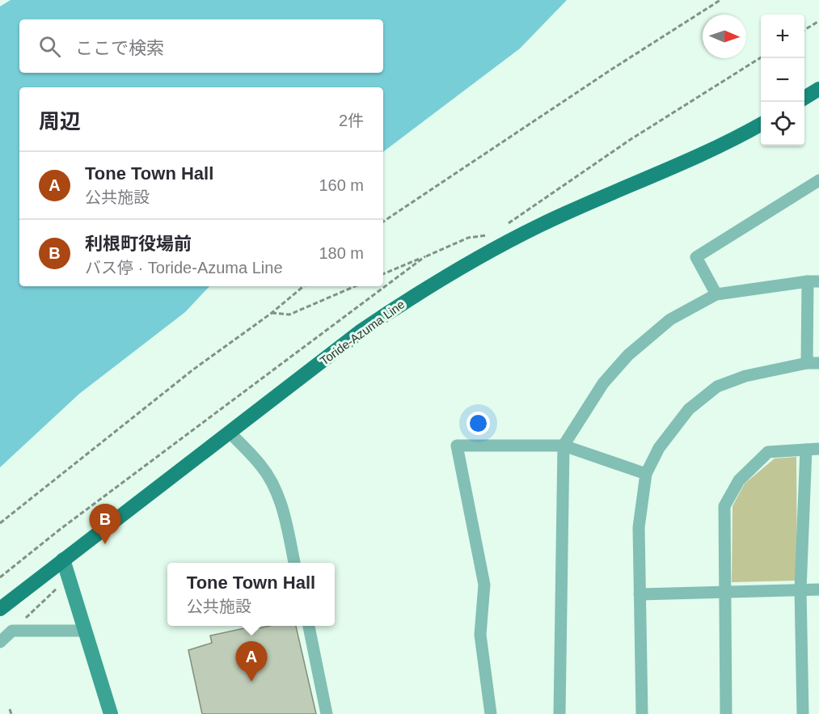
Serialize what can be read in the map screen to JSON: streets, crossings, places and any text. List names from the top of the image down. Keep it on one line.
{"streets":{"main road":["Toride-Azuma Line"]},"north":"right","page":{"map_buttons":["+","−"],"search":"ここで検索","heading":["周辺","2件"],"list":[{"mark":"A","name":"Tone Town Hall","note":"公共施設","value":"160 m"},{"mark":"B","name":"利根町役場前","note":"バス停 · Toride-Azuma Line","value":"180 m"}],"pins":["B","A"],"popup":["Tone Town Hall","公共施設"]}}
